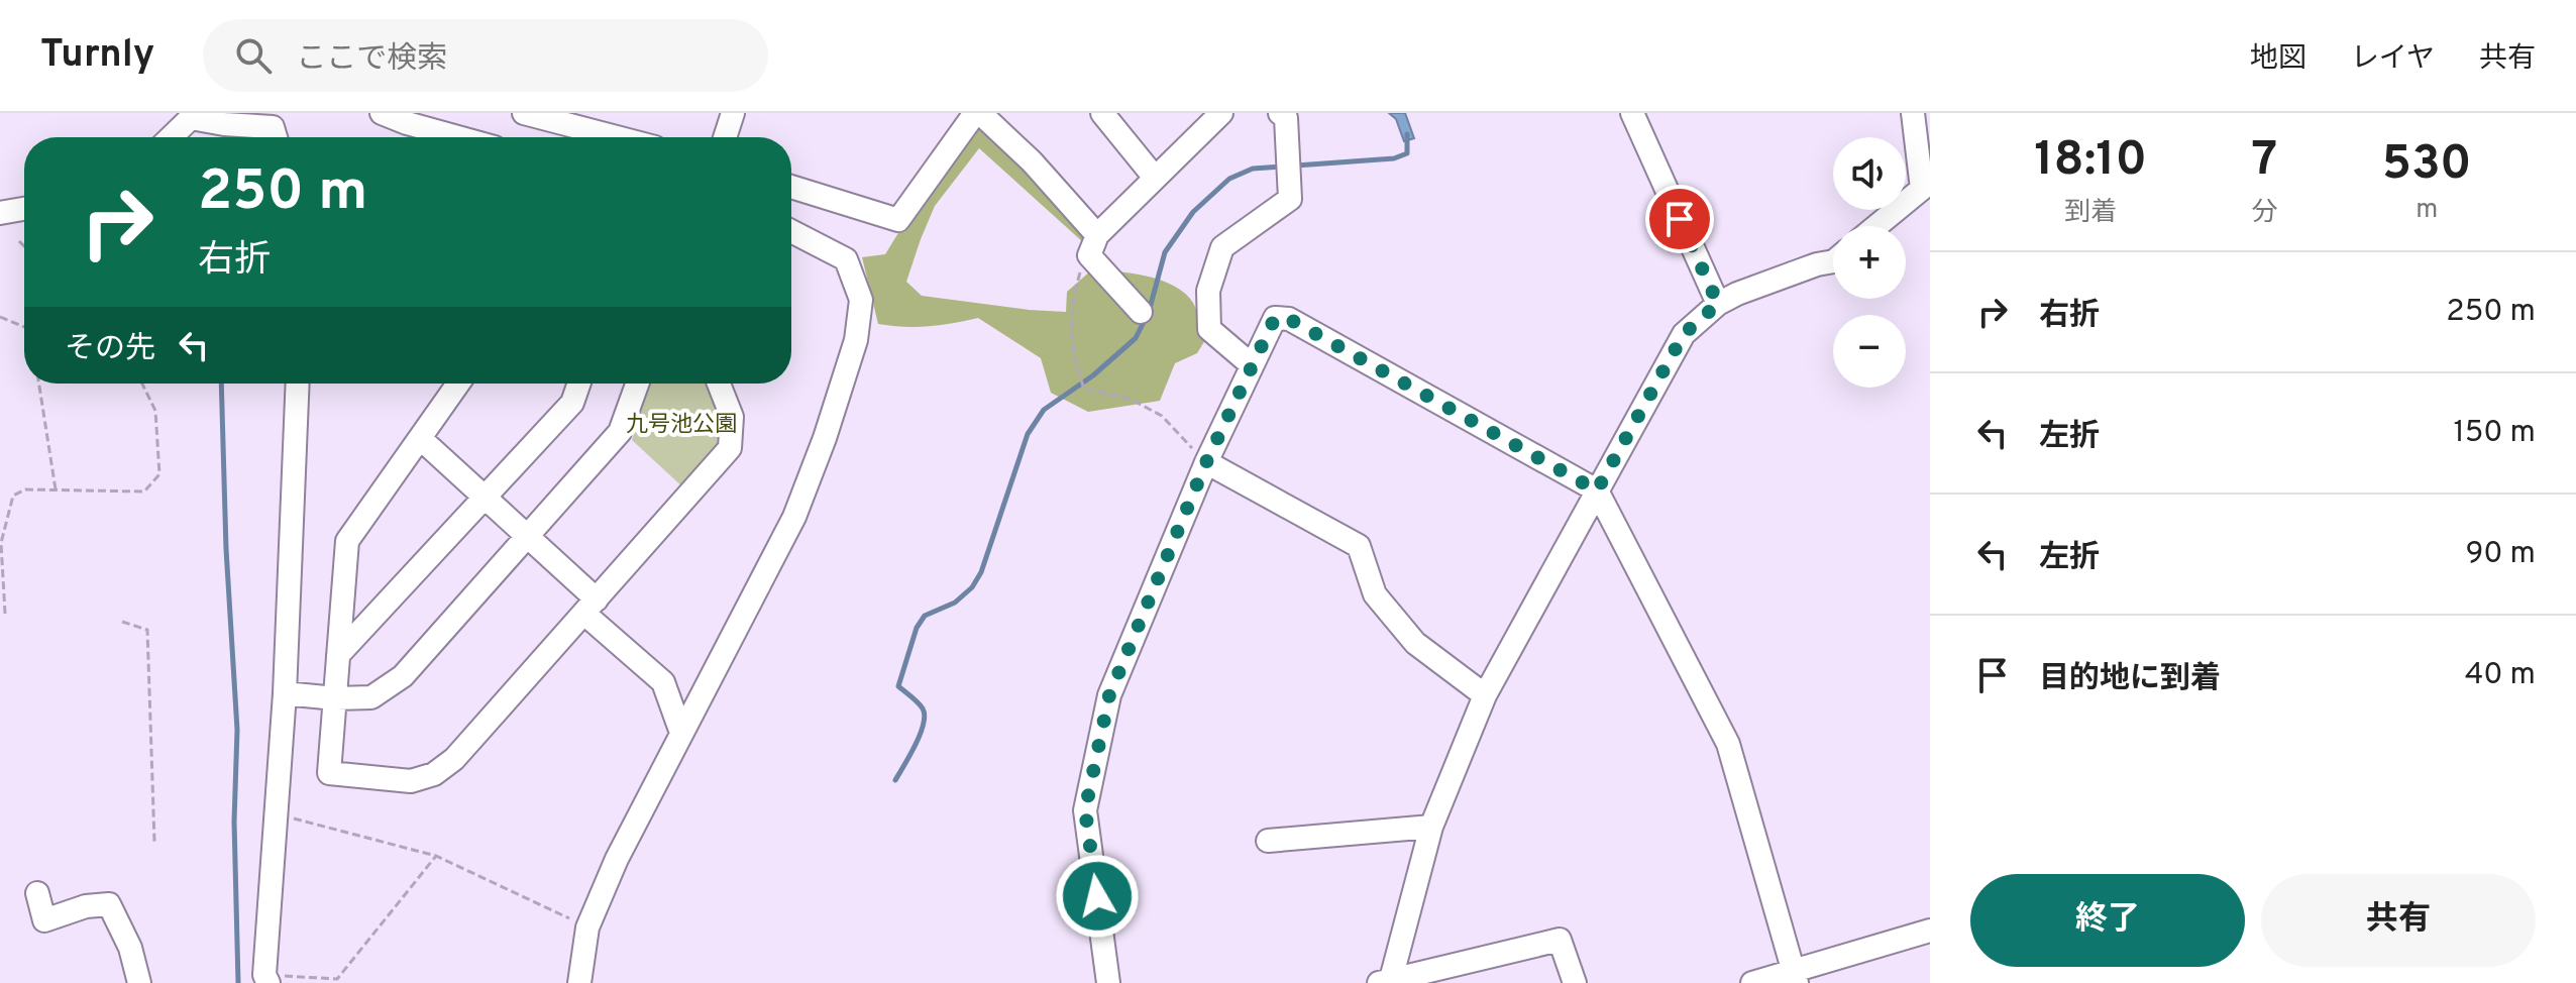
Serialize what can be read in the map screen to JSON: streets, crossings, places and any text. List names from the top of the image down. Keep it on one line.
{"parks":["九号池公園"],"page":{"header":"Turnly","search":"ここで検索","nav":["地図","レイヤ","共有"],"eta":["18:10","到着","7","分","530","m"],"map_buttons":["+","−"],"turn":["250 m","右折"],"list":[{"name":"右折","value":"250 m"},{"name":"左折","value":"150 m"},{"name":"左折","value":"90 m"},{"name":"目的地に到着","value":"40 m"}],"then":"その先","buttons":["終了","共有"]}}
